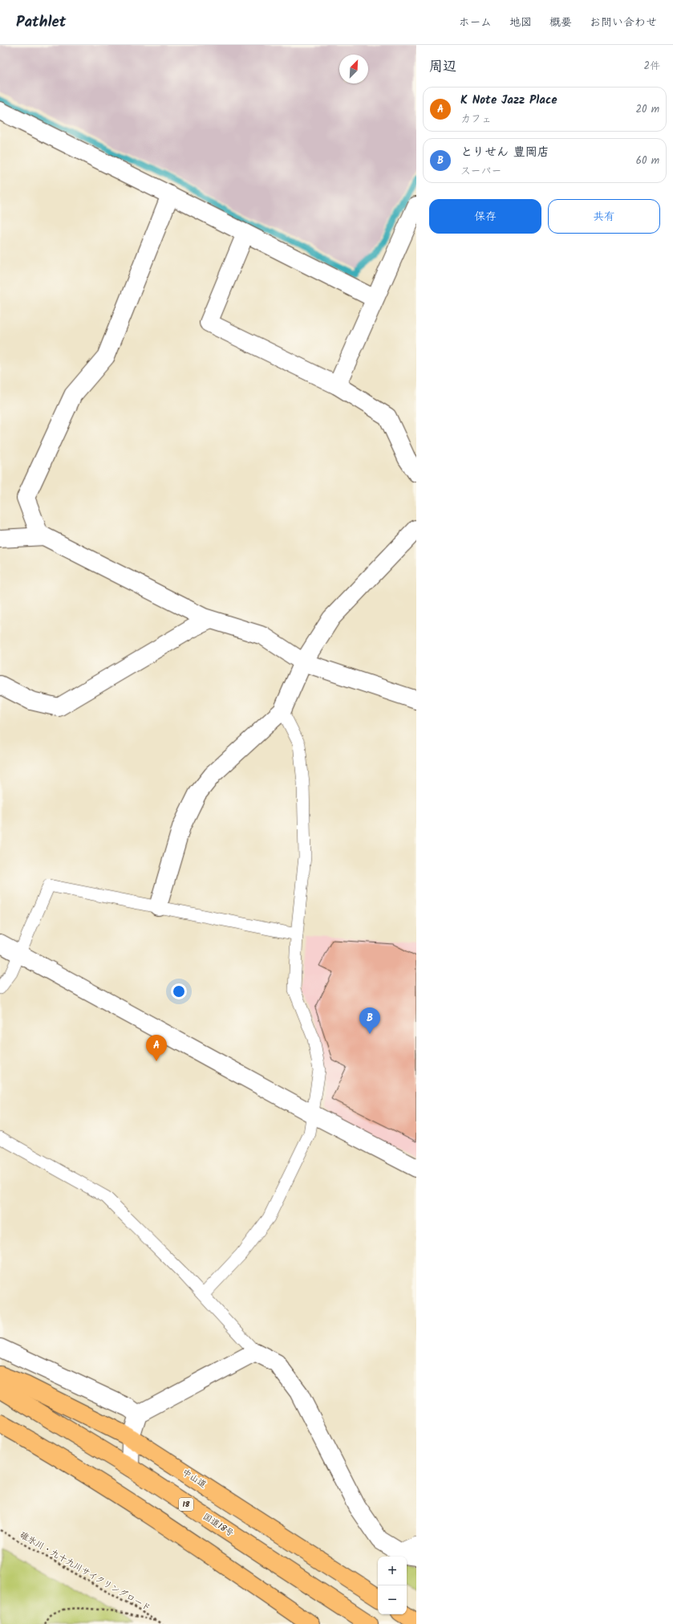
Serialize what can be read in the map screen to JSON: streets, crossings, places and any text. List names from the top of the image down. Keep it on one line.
{"streets":{"highway":["中山道","18","国道18号"],"path":["碓氷川・九十九川サイクリングロード"]},"north":"top right","page":{"header":"Pathlet","nav":["ホーム","地図","概要","お問い合わせ"],"heading":["周辺","2件"],"list":[{"mark":"A","name":"K Note Jazz Place","note":"カフェ","value":"20 m"},{"mark":"B","name":"とりせん 豊岡店","note":"スーパー","value":"60 m"}],"buttons":["保存","共有"],"pins":["B","A"],"map_buttons":["+","−"]}}
